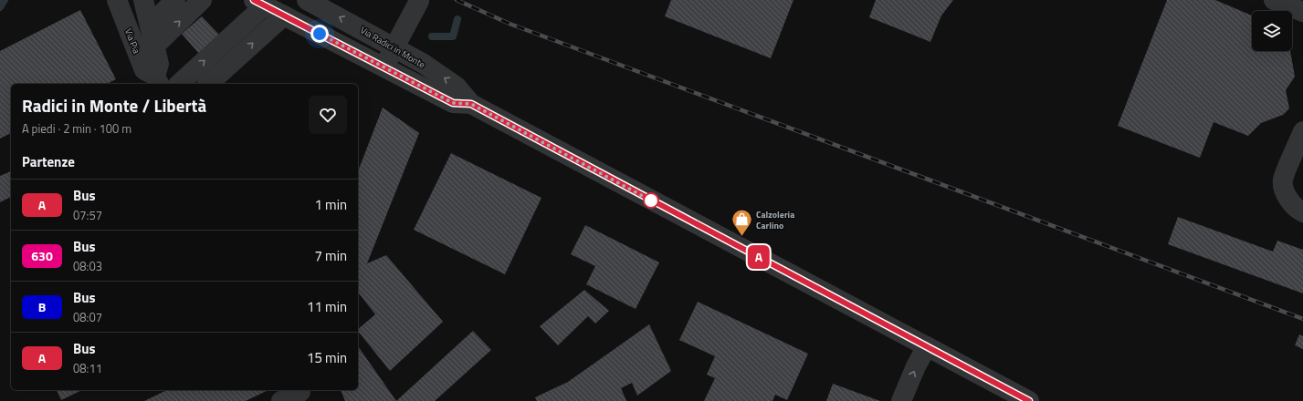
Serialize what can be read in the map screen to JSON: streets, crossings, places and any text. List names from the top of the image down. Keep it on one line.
{"streets":{"street":["Via Pia","Via Radici in Monte"]},"places":{"shop":["Calzoleria Carlino"]},"lines":["bus line A"],"page":{"on_map":"A","heading":[["Radici in Monte / Libertà","A piedi · 2 min · 100 m"],"Partenze"],"list":[{"mark":"A","name":"Bus","note":"07:57","value":"1 min"},{"mark":"630","name":"Bus","note":"08:03","value":"7 min"},{"mark":"B","name":"Bus","note":"08:07","value":"11 min"},{"mark":"A","name":"Bus","note":"08:11","value":"15 min"}]}}
